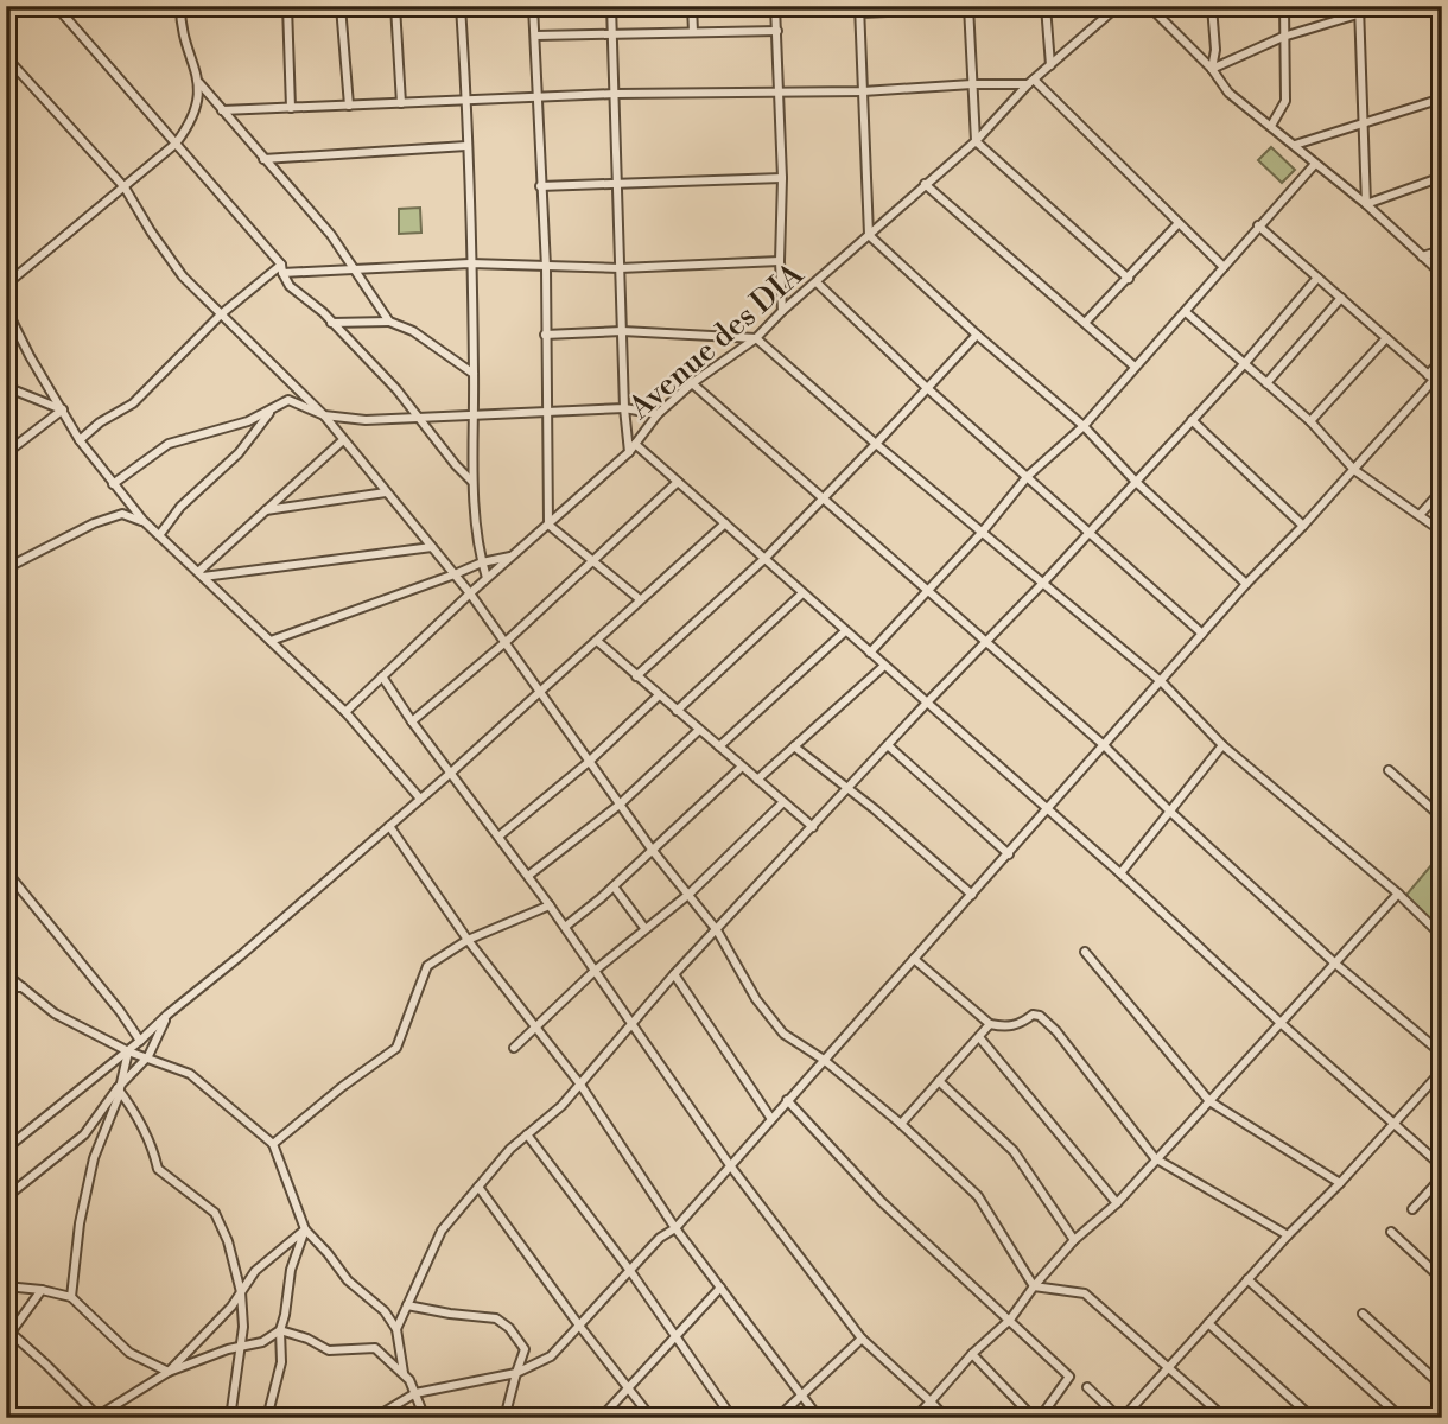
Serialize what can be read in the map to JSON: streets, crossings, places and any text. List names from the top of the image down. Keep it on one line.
{"streets":{"street":["Avenue des DIA"]}}
